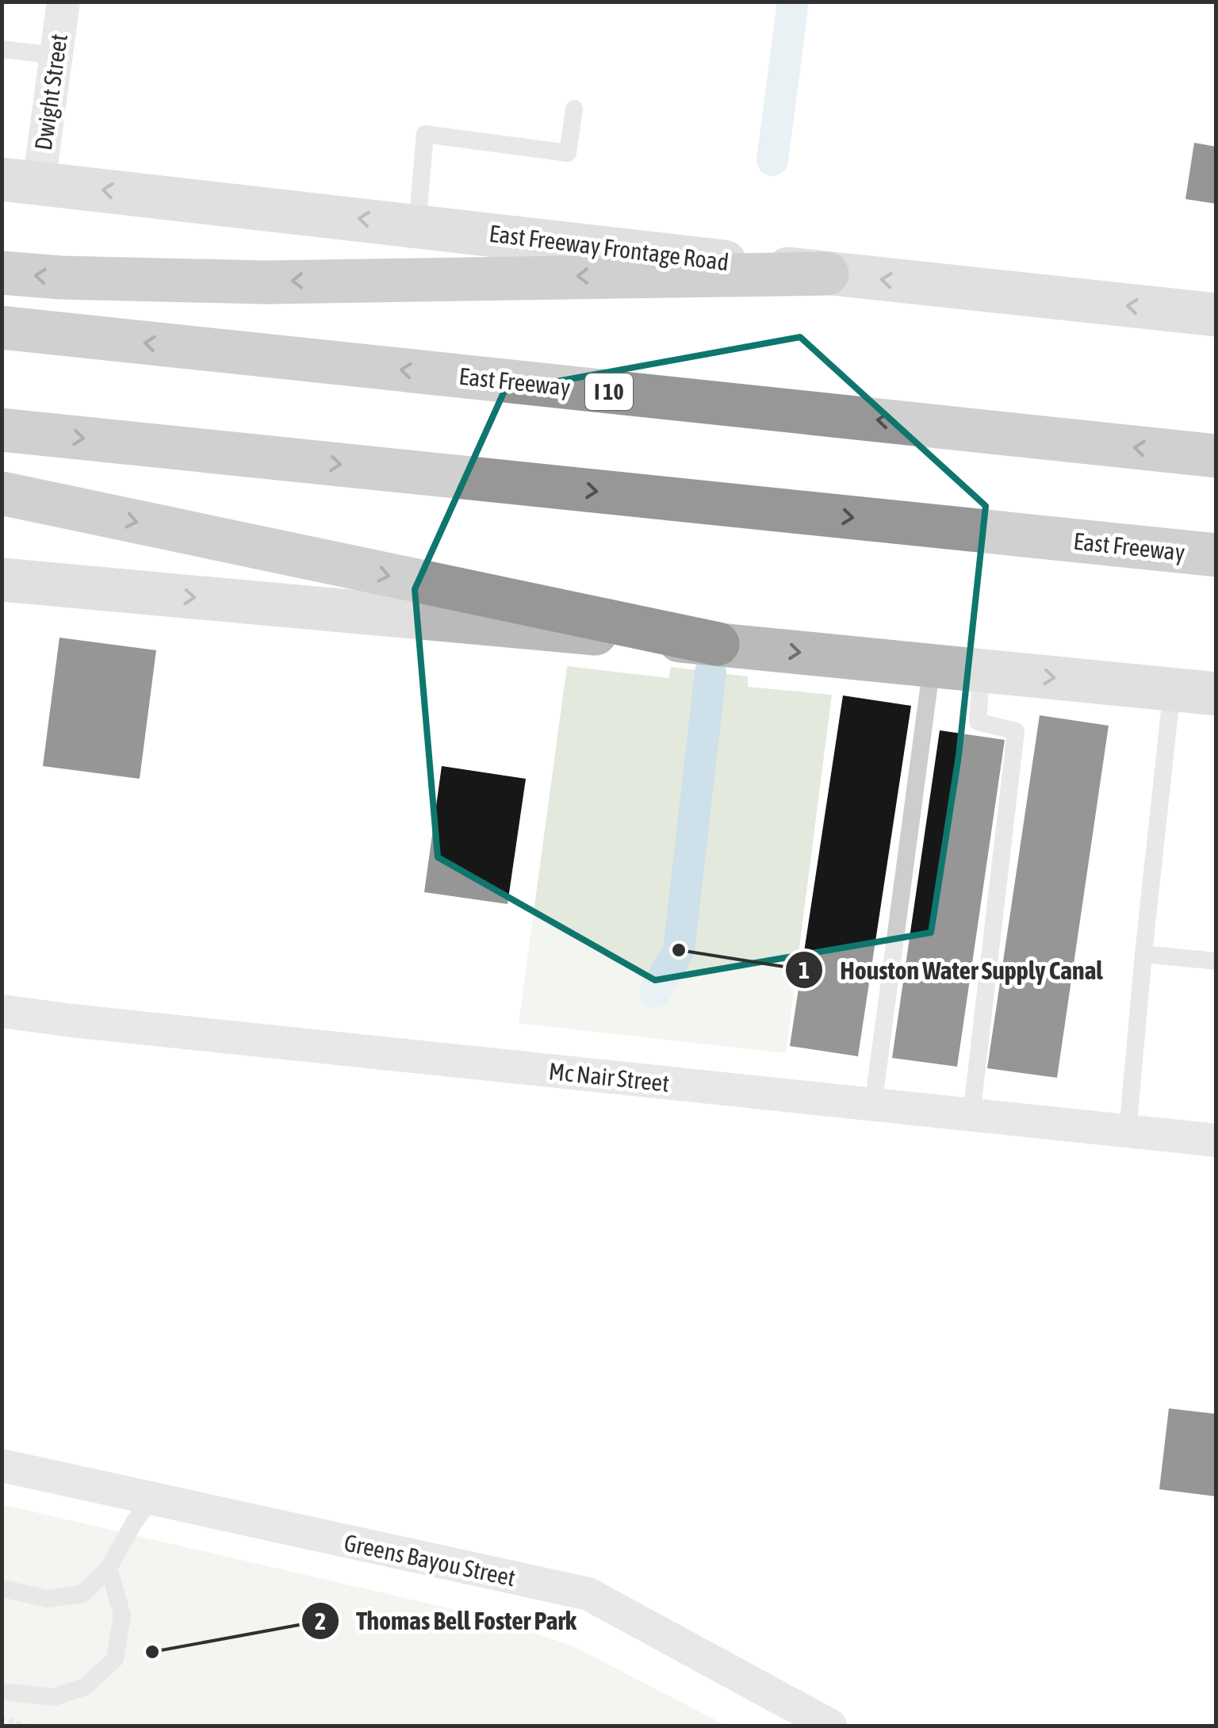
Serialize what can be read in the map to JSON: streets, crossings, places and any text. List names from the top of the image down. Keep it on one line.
{"streets":{"highway":["East Freeway","I 10"],"main road":["East Freeway Frontage Road"],"street":["Dwight Street","Mc Nair Street","Greens Bayou Street"]},"crossings":[["Dwight Street","East Freeway Frontage Road"]],"places":["Houston Water Supply Canal","Thomas Bell Foster Park"]}
